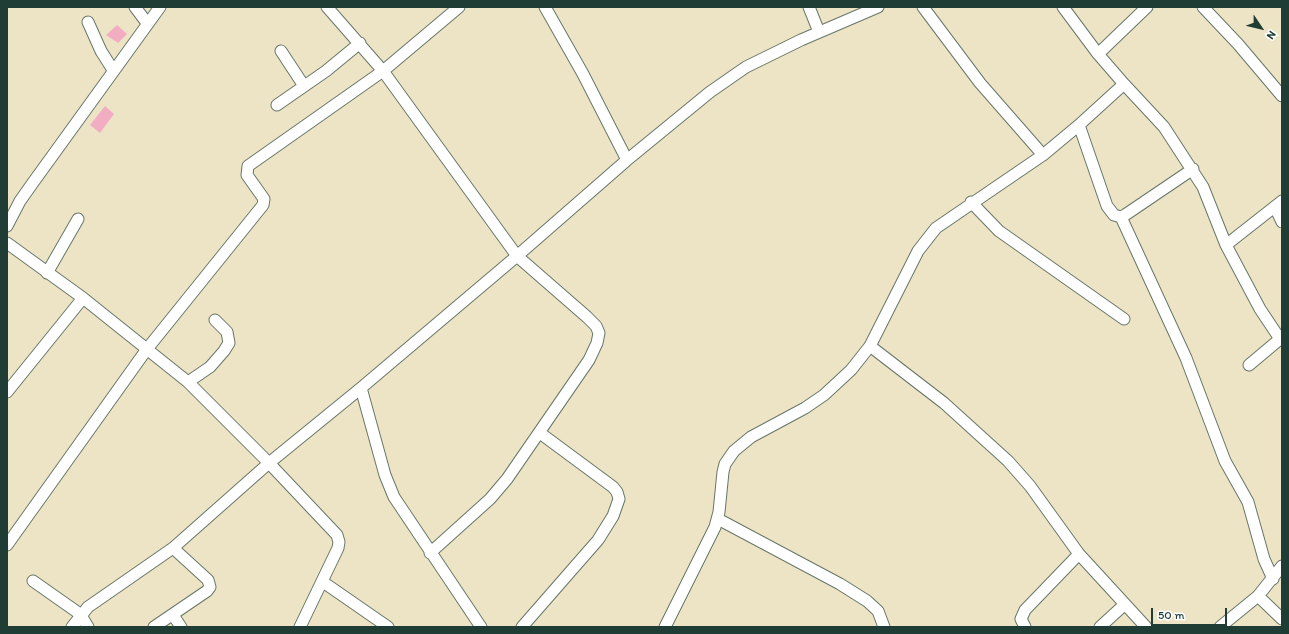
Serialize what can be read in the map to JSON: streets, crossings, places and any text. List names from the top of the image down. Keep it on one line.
{"scale_bar":"50 m","north":"bottom right"}
